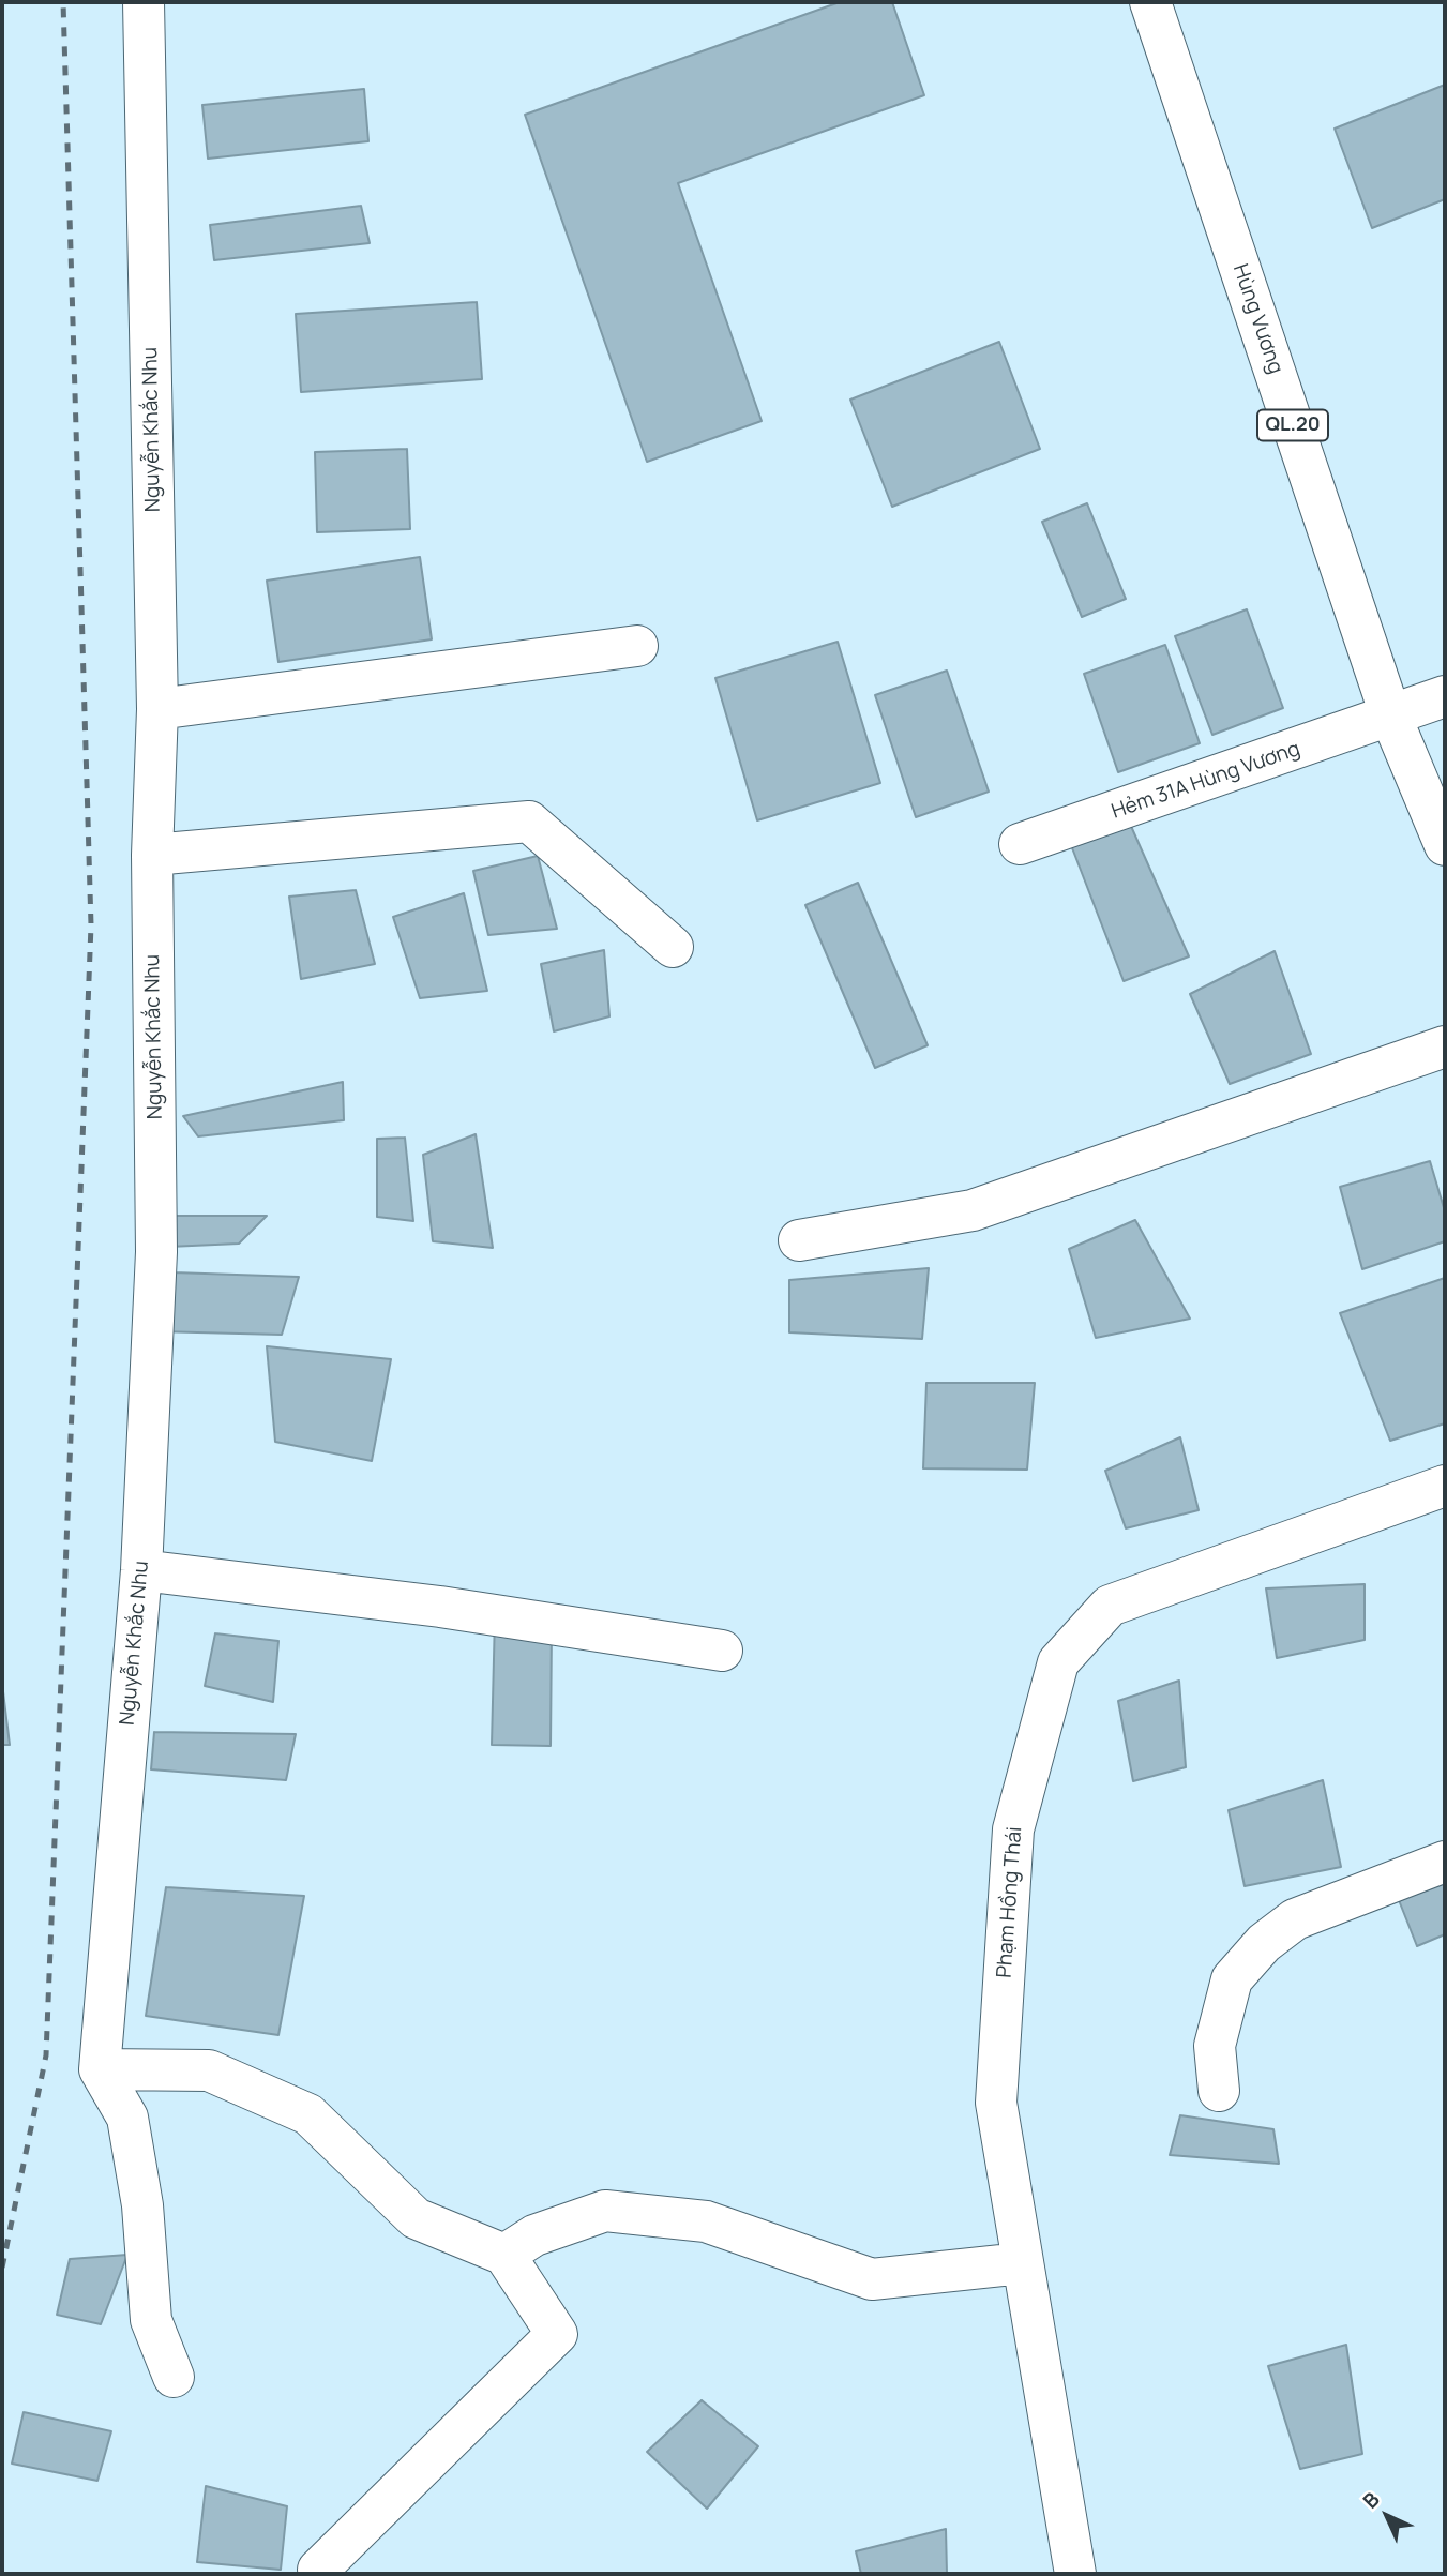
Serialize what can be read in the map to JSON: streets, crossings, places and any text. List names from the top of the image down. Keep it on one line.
{"streets":{"main road":["Hùng Vương","QL.20","Nguyễn Khắc Nhu","Hẻm 31A Hùng Vương","Phạm Hồng Thái"]},"crossings":[["Hùng Vương","Hẻm 31A Hùng Vương"]],"north":"top left"}
